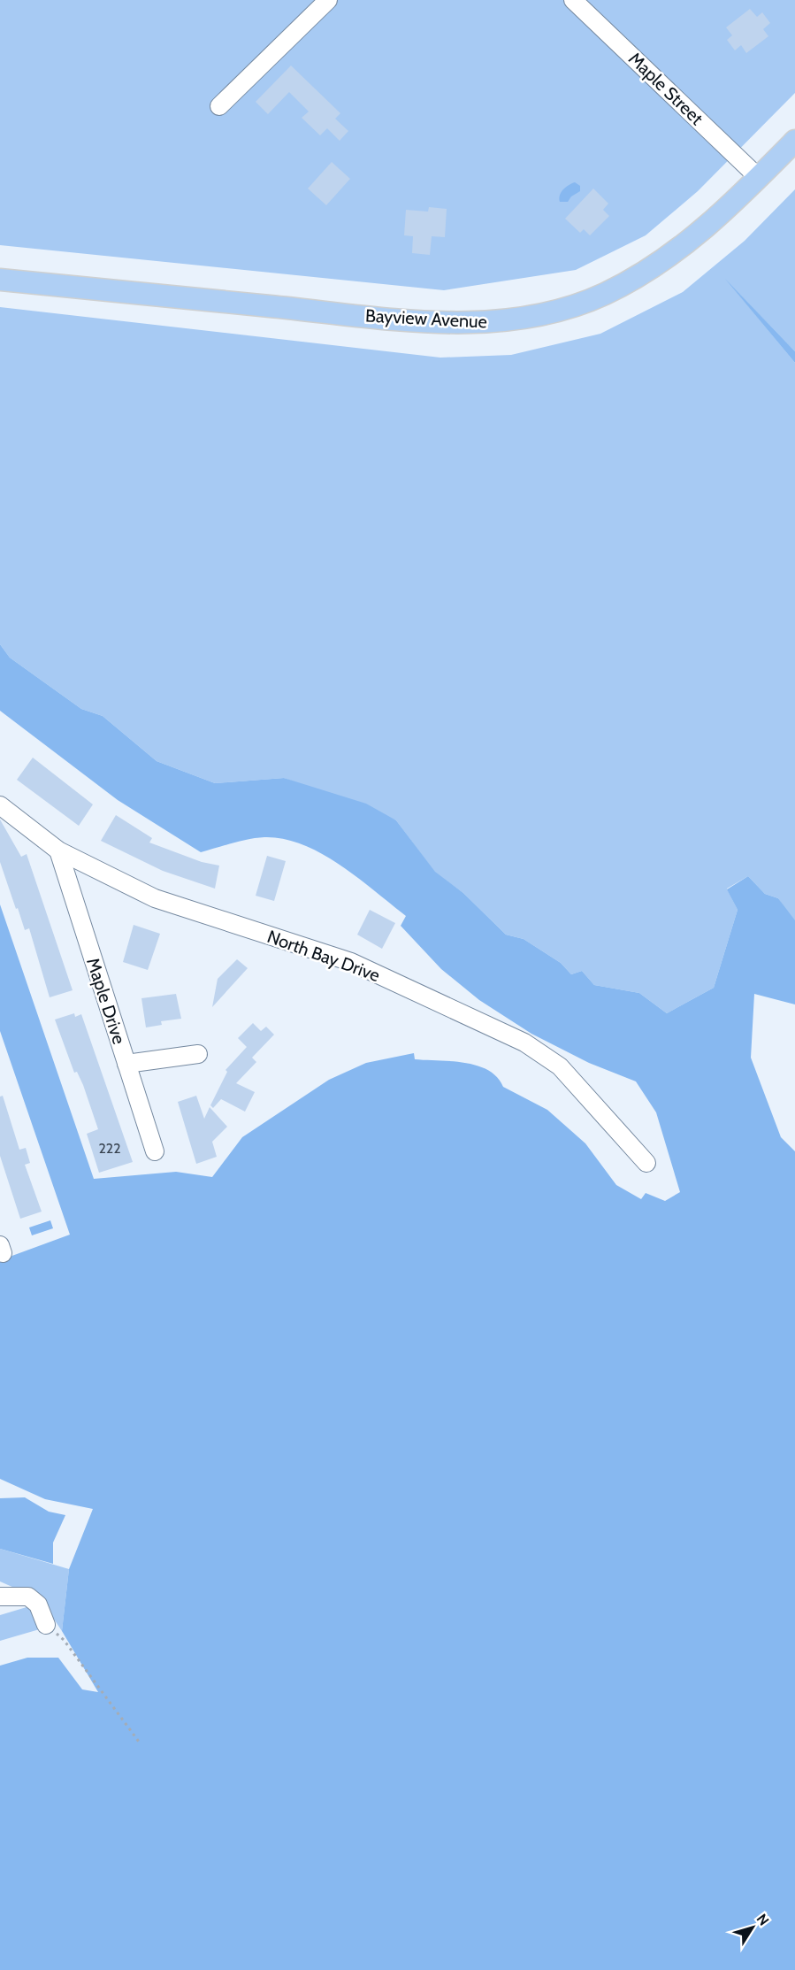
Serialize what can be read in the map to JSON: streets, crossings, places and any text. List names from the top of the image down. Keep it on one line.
{"streets":{"main road":["Bayview Avenue"],"street":["Maple Street","North Bay Drive","Maple Drive"]},"crossings":[["Maple Street","Bayview Avenue"],["North Bay Drive","Maple Drive"]],"house_numbers":["222"],"north":"top right"}
